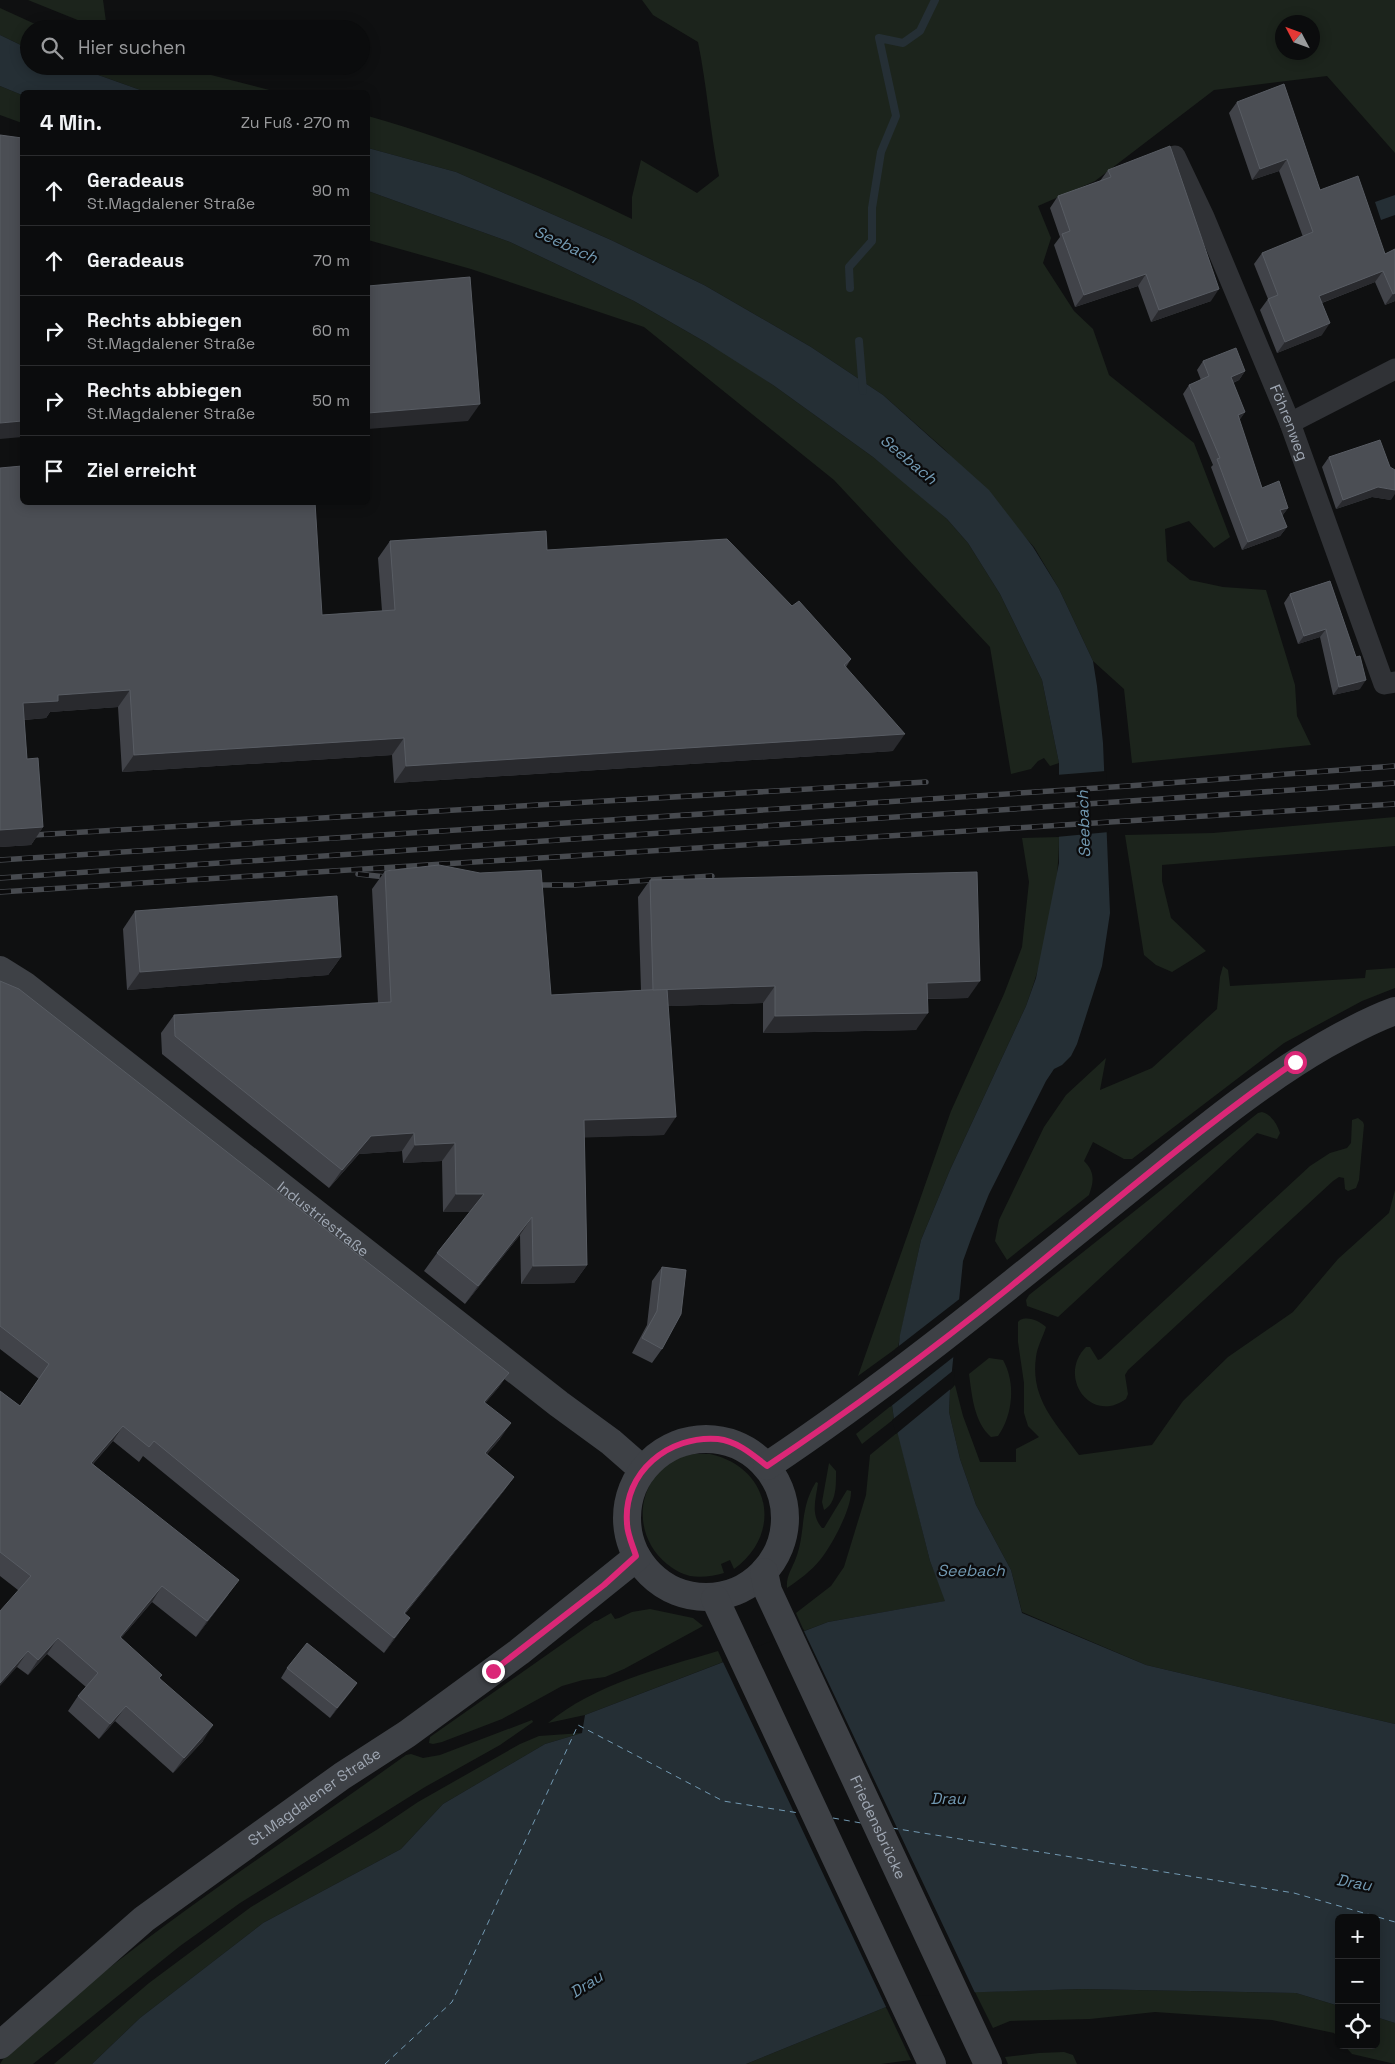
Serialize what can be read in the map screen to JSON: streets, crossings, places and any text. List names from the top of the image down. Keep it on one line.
{"streets":{"street":["Föhrenweg","Industriestraße","St.Magdalener Straße","Friedensbrücke"]},"crossings":[["Industriestraße","St.Magdalener Straße"],["Industriestraße","Friedensbrücke"],["St.Magdalener Straße","Friedensbrücke"]],"water":["Seebach","Drau"],"north":"top left","page":{"search":"Hier suchen","heading":["4 Min.","Zu Fuß · 270 m"],"list":[["Geradeaus","St.Magdalener Straße","90 m"],["Geradeaus","70 m"],["Rechts abbiegen","St.Magdalener Straße","60 m"],["Rechts abbiegen","St.Magdalener Straße","50 m"],"Ziel erreicht"],"map_buttons":["+","−"]}}
